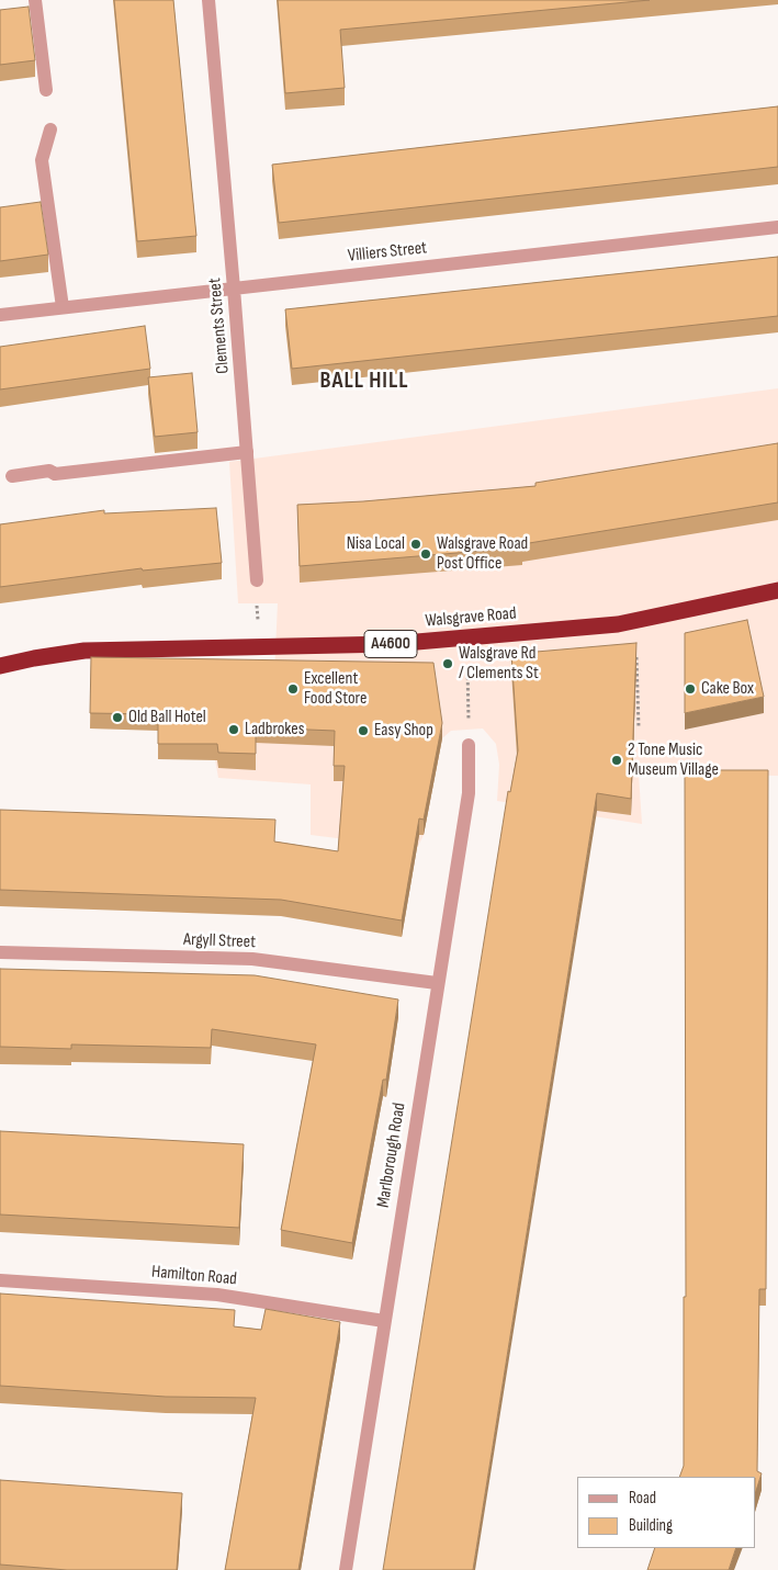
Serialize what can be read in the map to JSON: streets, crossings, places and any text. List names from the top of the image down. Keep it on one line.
{"streets":{"highway":["Walsgrave Road","A4600"],"street":["Villiers Street","Clements Street","Argyll Street","Marlborough Road","Hamilton Road"]},"crossings":[["Villiers Street","Clements Street"],["Argyll Street","Marlborough Road"],["Marlborough Road","Hamilton Road"]],"districts":["BALL HILL"],"places":["Nisa Local","Walsgrave Road Post Office","Walsgrave Rd / Clements St","Excellent Food Store","Cake Box","Old Ball Hotel","Ladbrokes","Easy Shop","2 Tone Music Museum Village"],"legend":["Road","Building"]}
